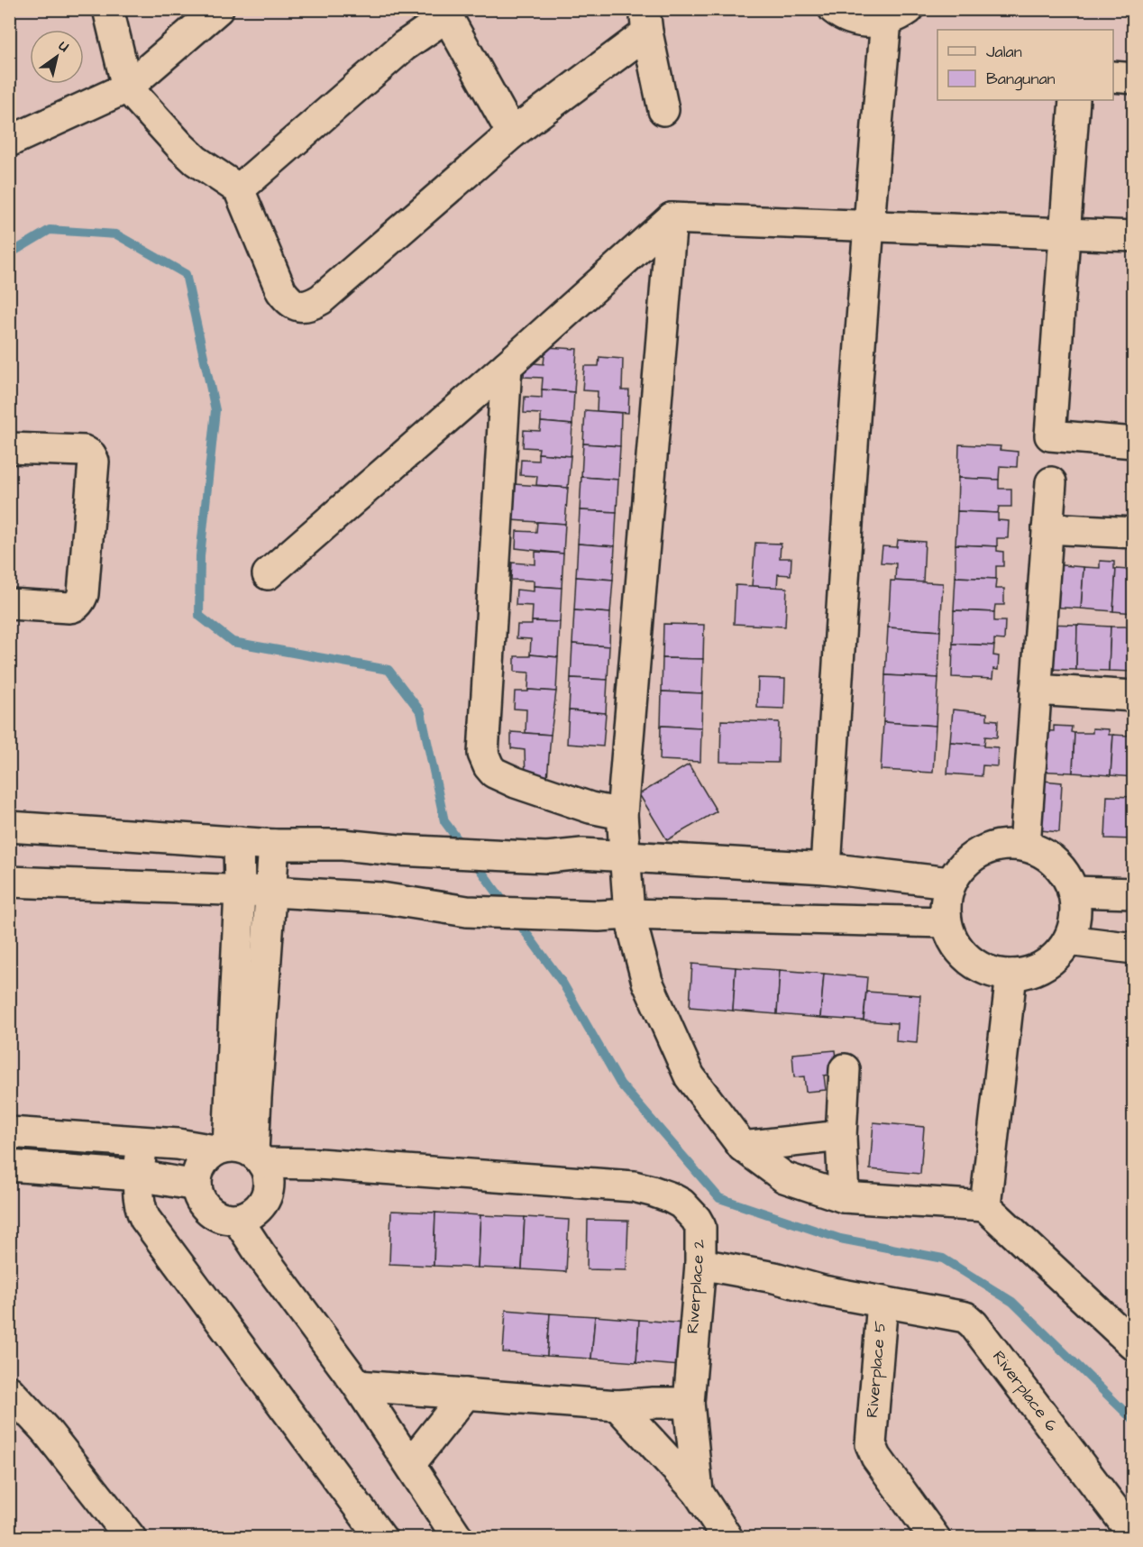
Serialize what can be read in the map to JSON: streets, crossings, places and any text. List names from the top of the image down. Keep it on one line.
{"streets":{"street":["Riverplace 2","Riverplace 5","Riverplace 6"]},"crossings":[["Riverplace 2","Riverplace 5"],["Riverplace 5","Riverplace 6"]],"legend":["Jalan","Bangunan"],"north":"top right"}
